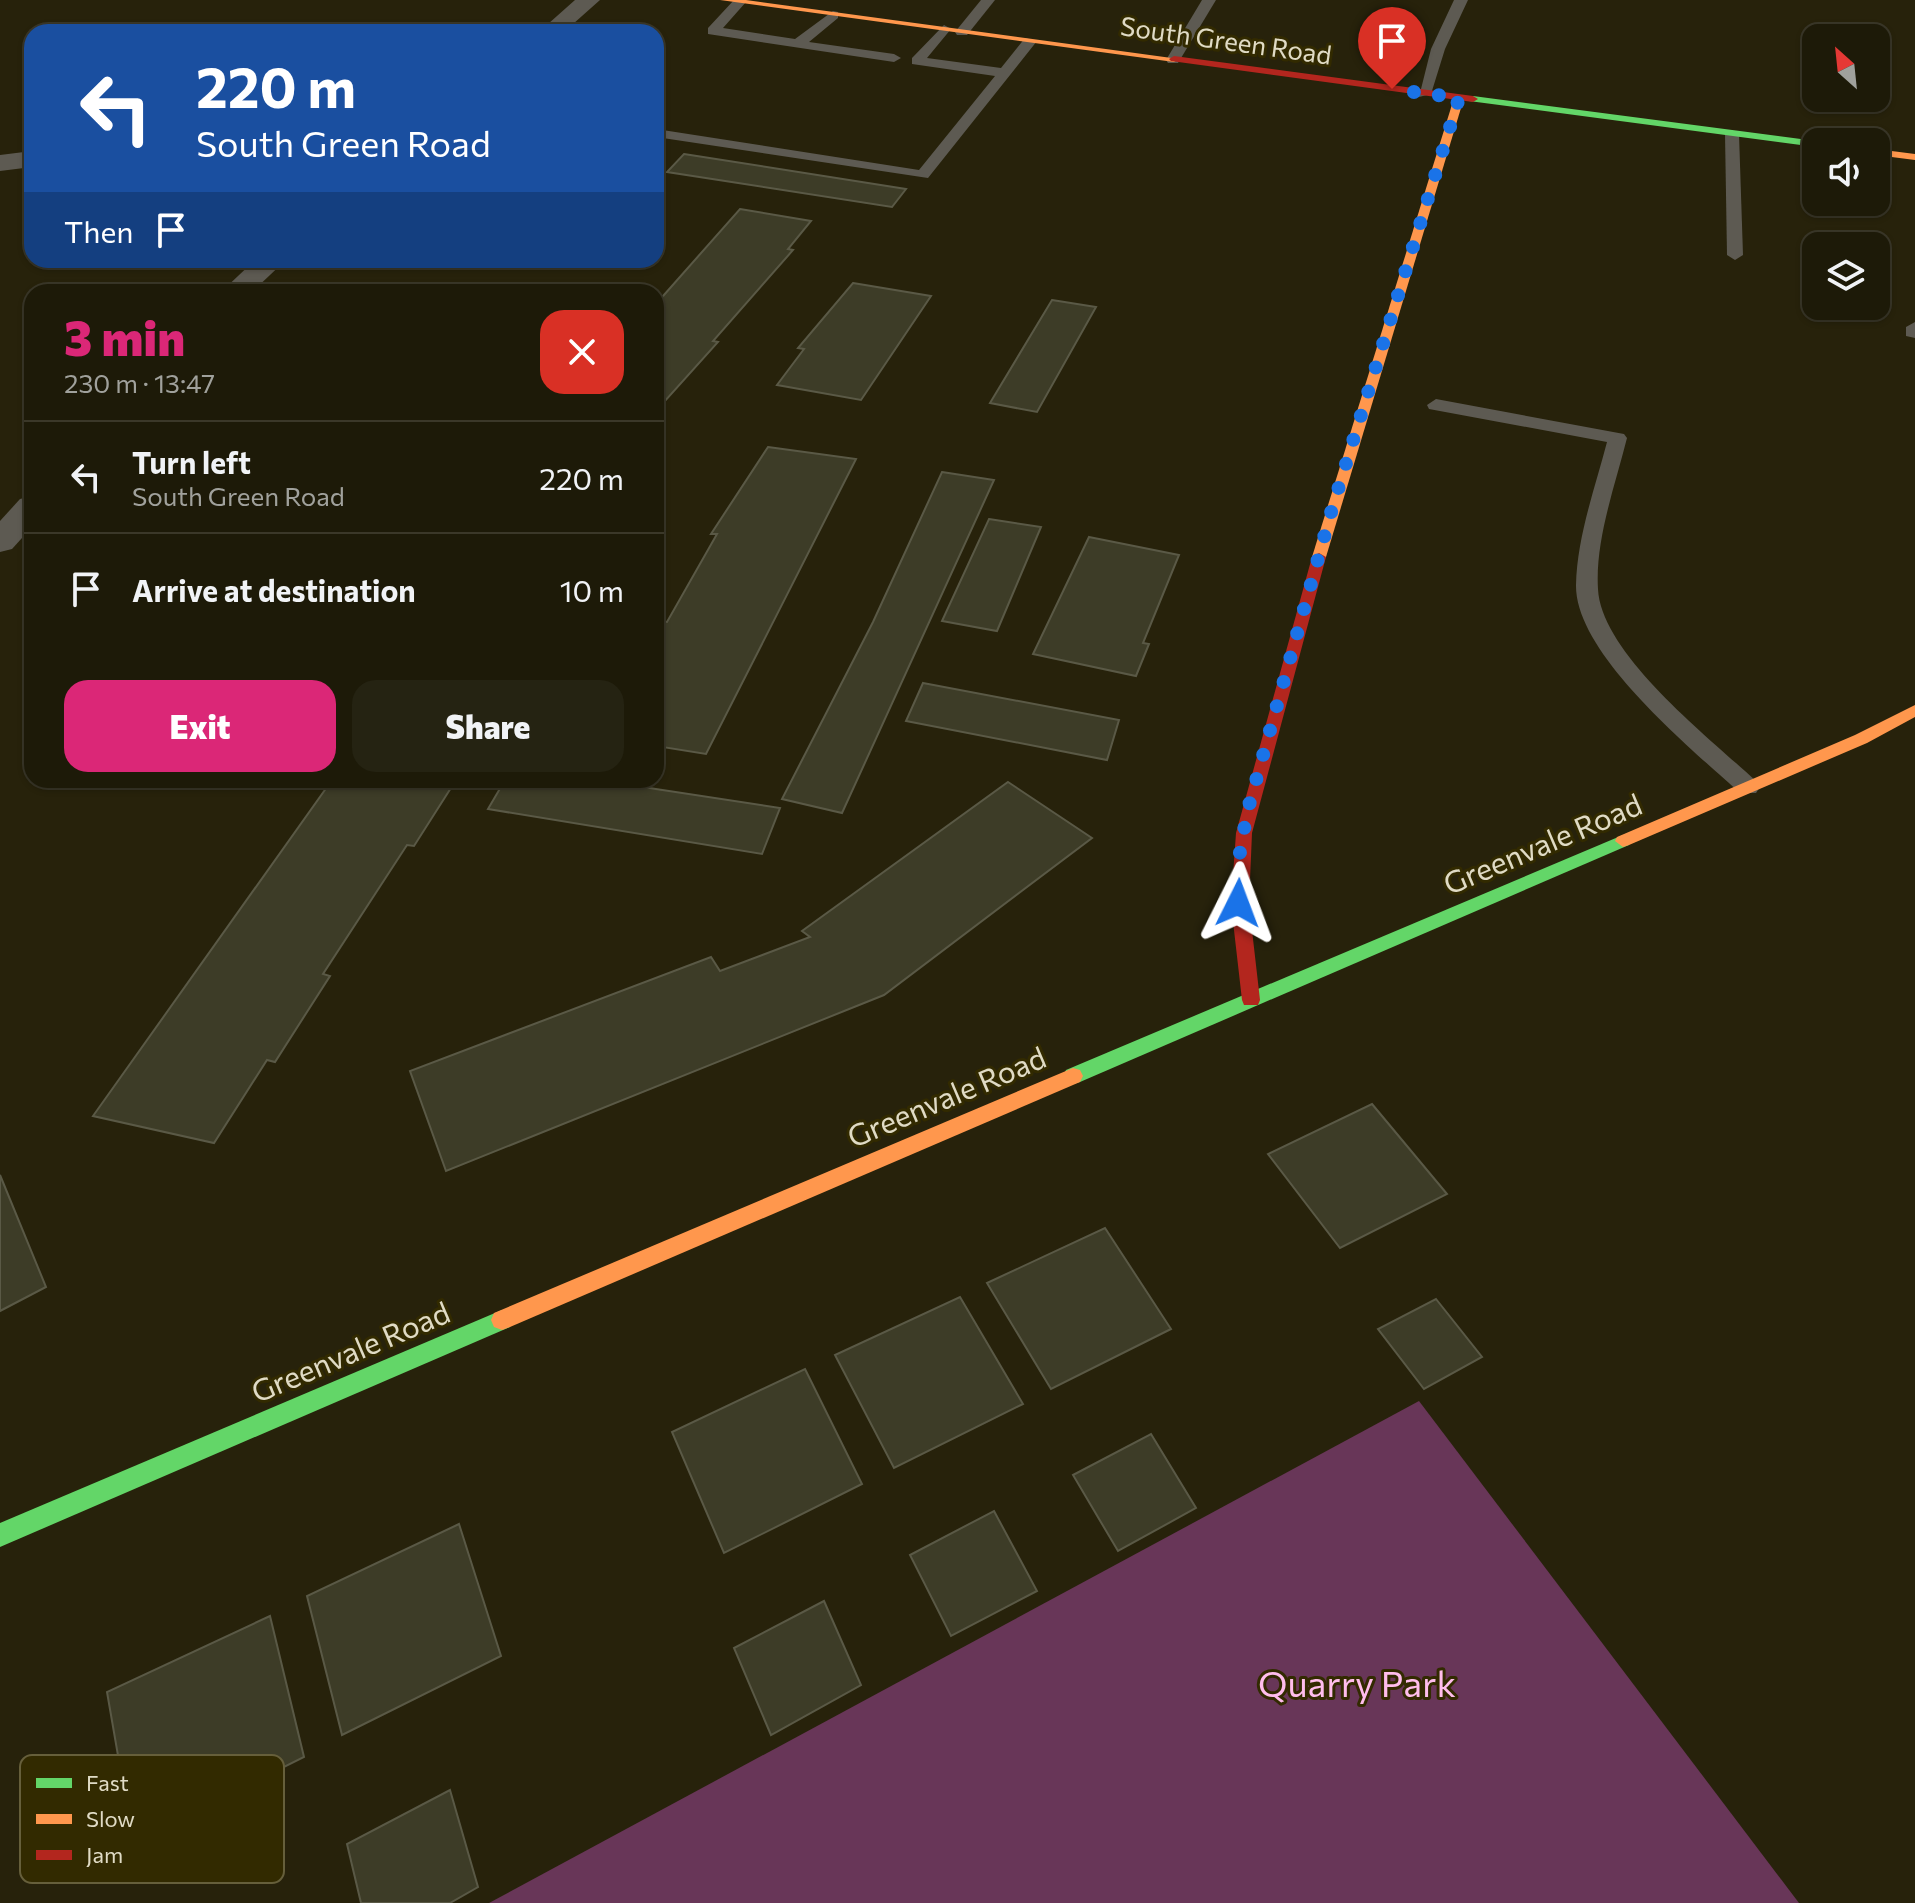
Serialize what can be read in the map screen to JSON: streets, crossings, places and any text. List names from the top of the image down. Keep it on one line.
{"streets":{"street":["South Green Road","Greenvale Road"]},"parks":["Quarry Park"],"legend":["Fast","Slow","Jam"],"north":"top left","page":{"turn":["220 m","South Green Road"],"then":"Then","heading":["3 min","230 m · 13:47"],"list":[{"name":"Turn left","note":"South Green Road","value":"220 m"},{"name":"Arrive at destination","value":"10 m"}],"buttons":["Exit","Share"]}}
